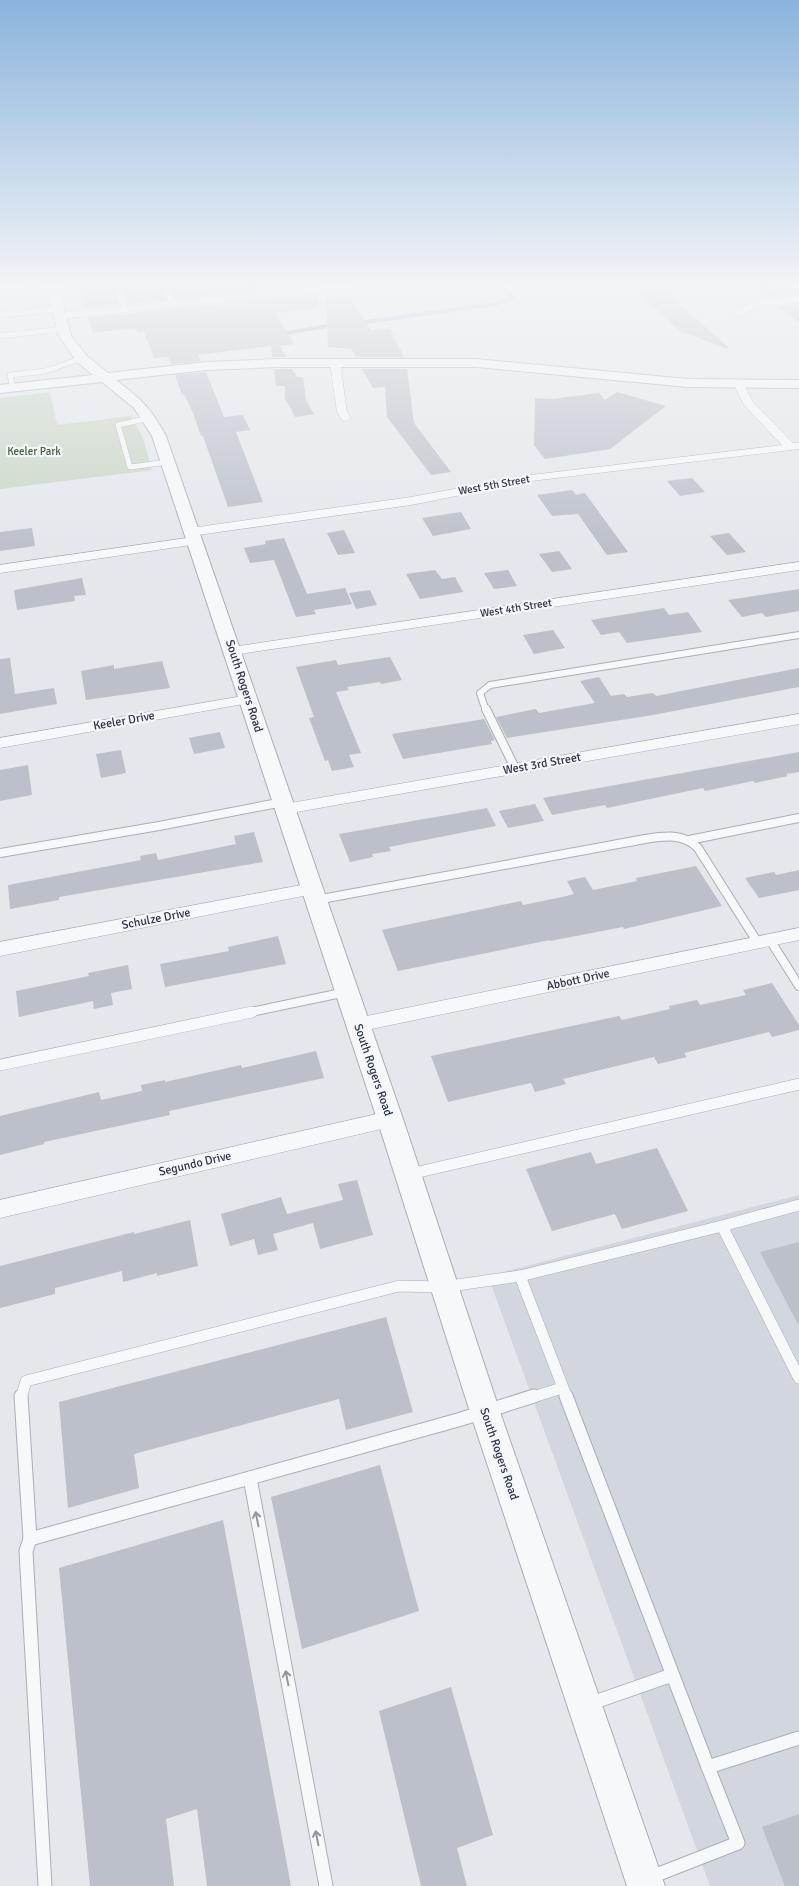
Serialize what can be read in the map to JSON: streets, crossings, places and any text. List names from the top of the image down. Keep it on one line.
{"streets":{"street":["West 5th Street","West 4th Street","South Rogers Road","Keeler Drive","West 3rd Street","Schulze Drive","Abbott Drive","Segundo Drive"]},"crossings":[["West 5th Street","South Rogers Road"],["West 4th Street","South Rogers Road"],["South Rogers Road","Keeler Drive"],["South Rogers Road","West 3rd Street"],["South Rogers Road","Schulze Drive"],["South Rogers Road","Abbott Drive"],["South Rogers Road","Segundo Drive"]],"parks":["Keeler Park"]}
